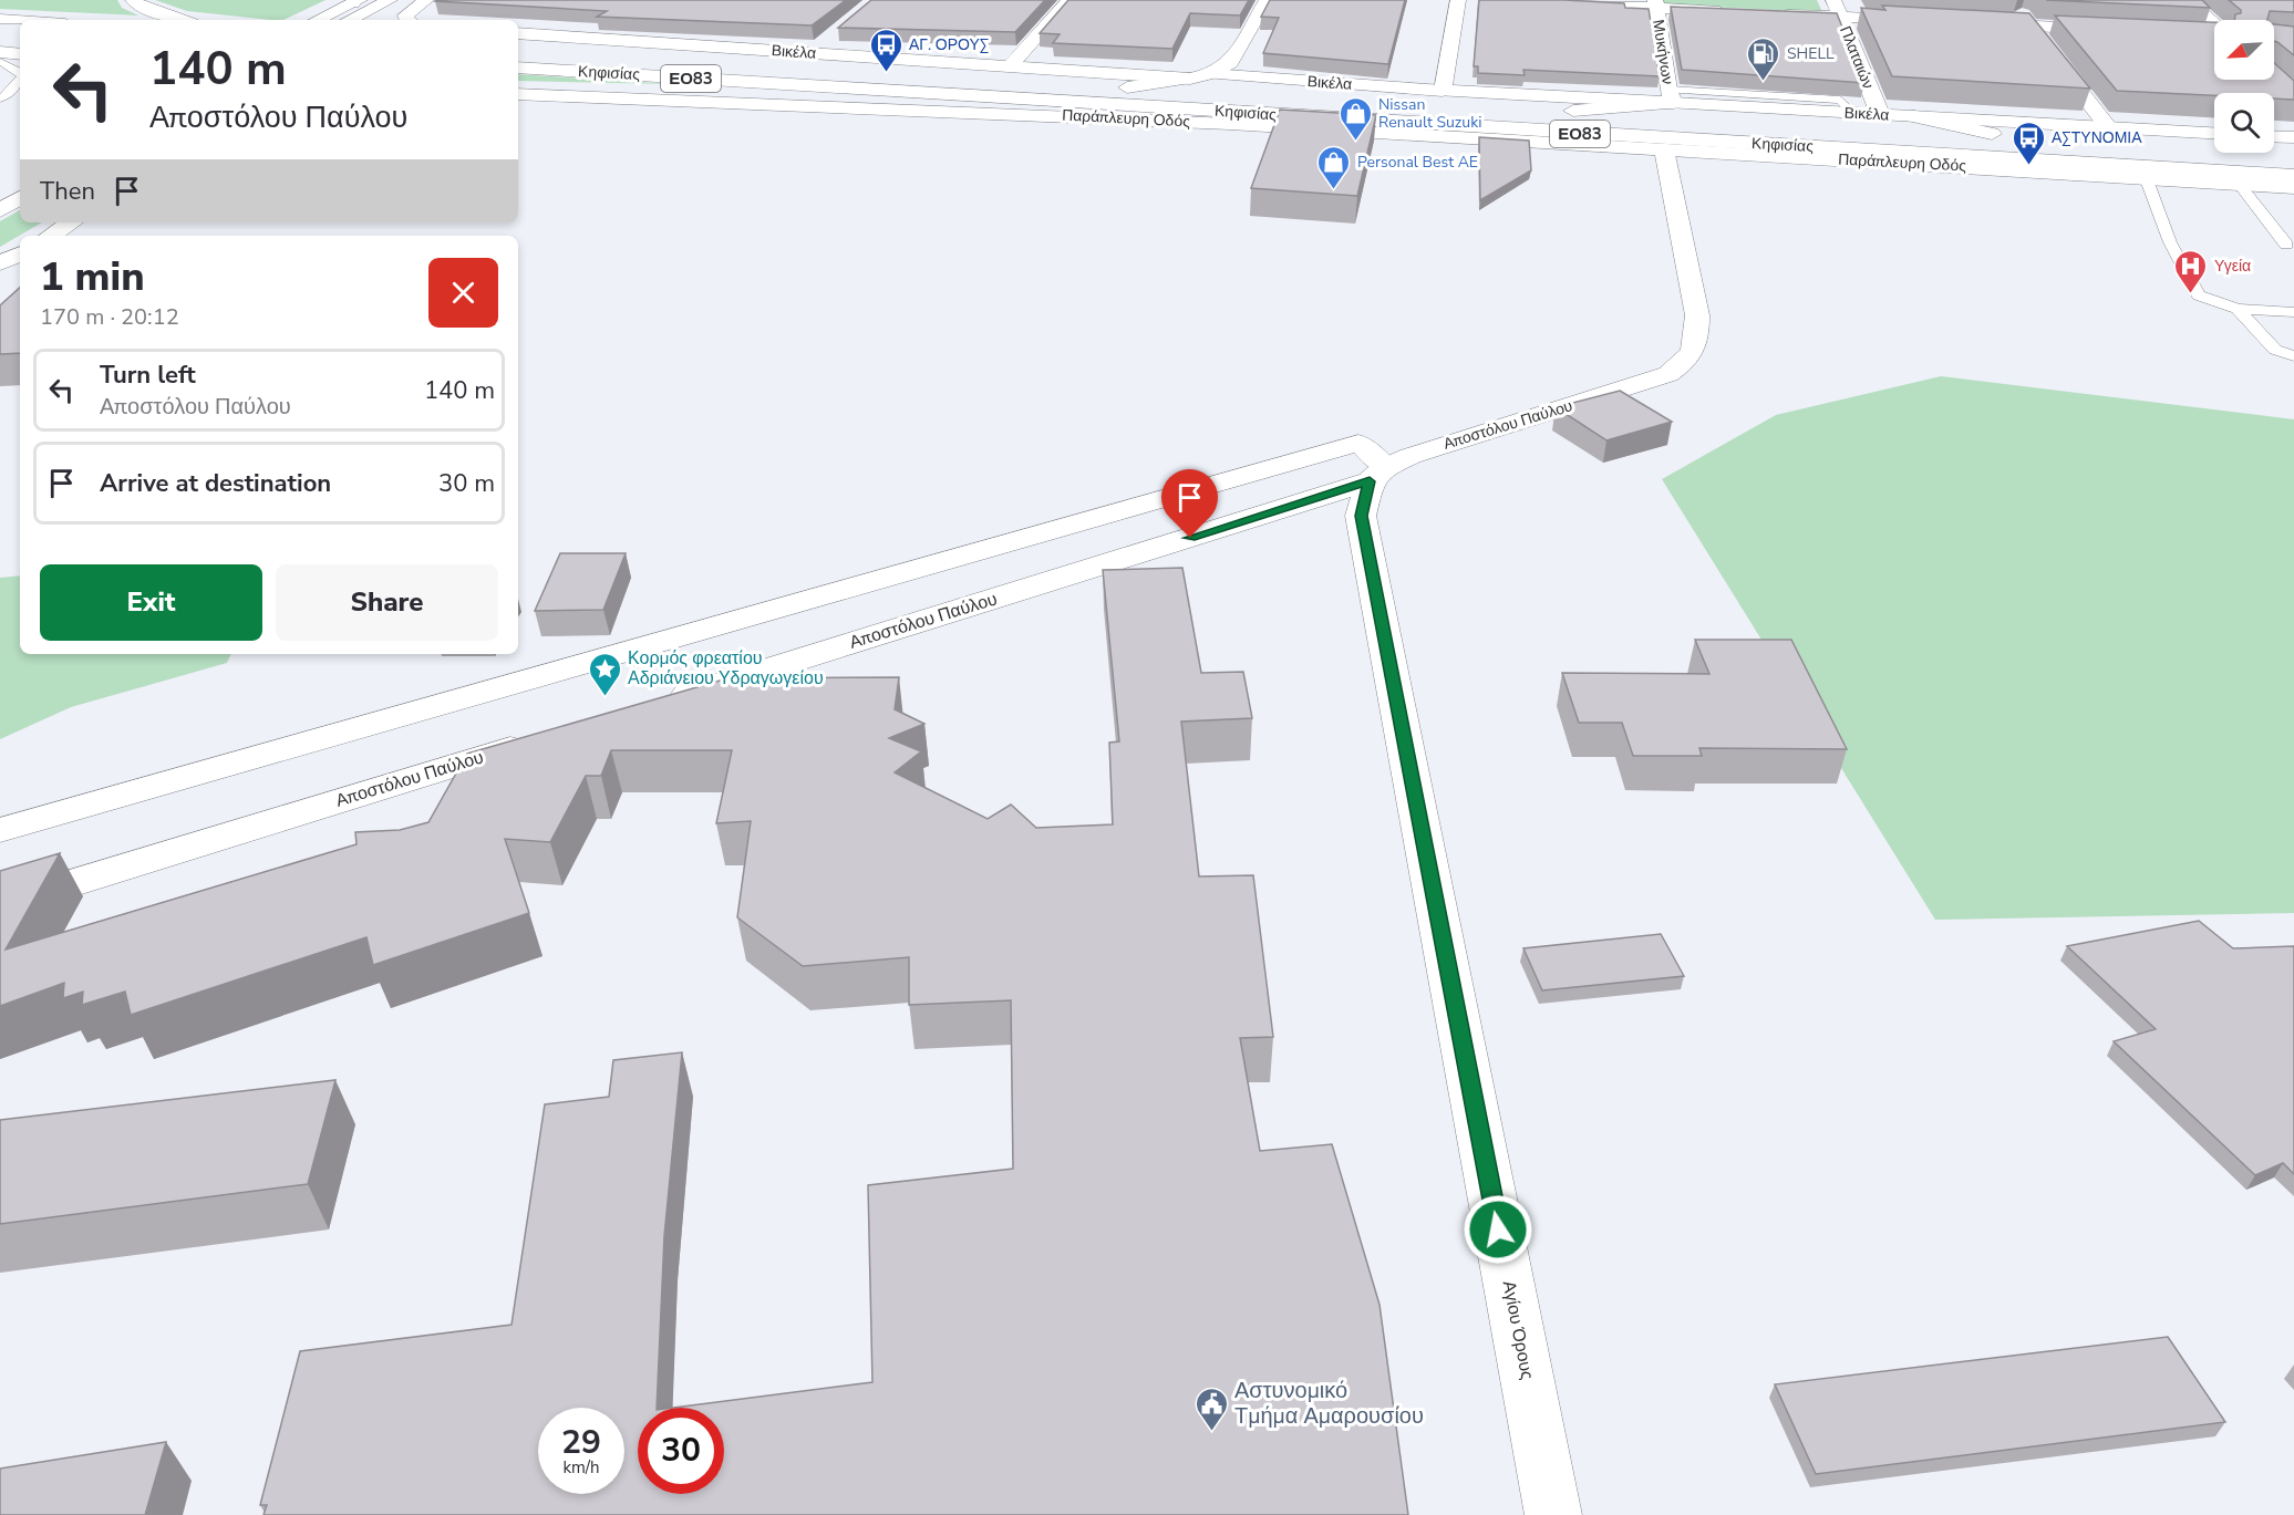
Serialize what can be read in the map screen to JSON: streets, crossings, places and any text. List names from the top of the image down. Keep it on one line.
{"streets":{"street":["Βικέλα","Μυκήνων","Πλαταιών","Κηφισίας","ΕΟ83","Παράπλευρη Οδός","Αποστόλου Παύλου","Αγίου Όρους"]},"crossings":[["Βικέλα","Μυκήνων"],["Βικέλα","Πλαταιών"],["Παράπλευρη Οδός","Αποστόλου Παύλου"],["Αποστόλου Παύλου","Αγίου Όρους"]],"places":{"bus stop":["ΑΓ. ΟΡΟΥΣ","ΑΣΤΥΝΟΜΙΑ"],"fuel station":["SHELL"],"shop":["Nissan Renault Suzuki","Personal Best AE"],"hospital":["Υγεία"],"place":["Κορμός φρεατίου Αδριάνειου Υδραγωγείου"],"public building":["Αστυνομικό Τμήμα Αμαρουσίου"]},"north":"bottom left","page":{"turn":["140 m","Αποστόλου Παύλου"],"then":"Then","heading":["1 min","170 m · 20:12"],"list":[{"name":"Turn left","note":"Αποστόλου Παύλου","value":"140 m"},{"name":"Arrive at destination","value":"30 m"}],"buttons":["Exit","Share"],"speed":"29 km/h","limit":"30"}}
